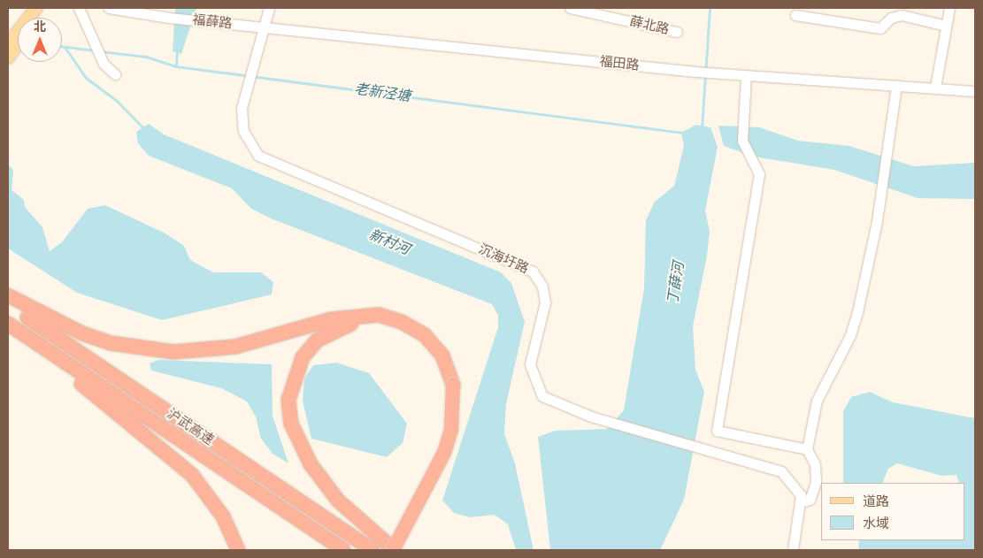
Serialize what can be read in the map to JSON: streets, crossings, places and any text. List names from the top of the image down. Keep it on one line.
{"streets":{"highway":["沪武高速"],"street":["福薛路","薛北路","福田路","沉海圩路"]},"crossings":[["福薛路","福田路"],["福薛路","沉海圩路"],["福田路","沉海圩路"]],"water":["老新泾塘","新村河","丁薛河"],"legend":["道路","水域"],"north":"top"}
